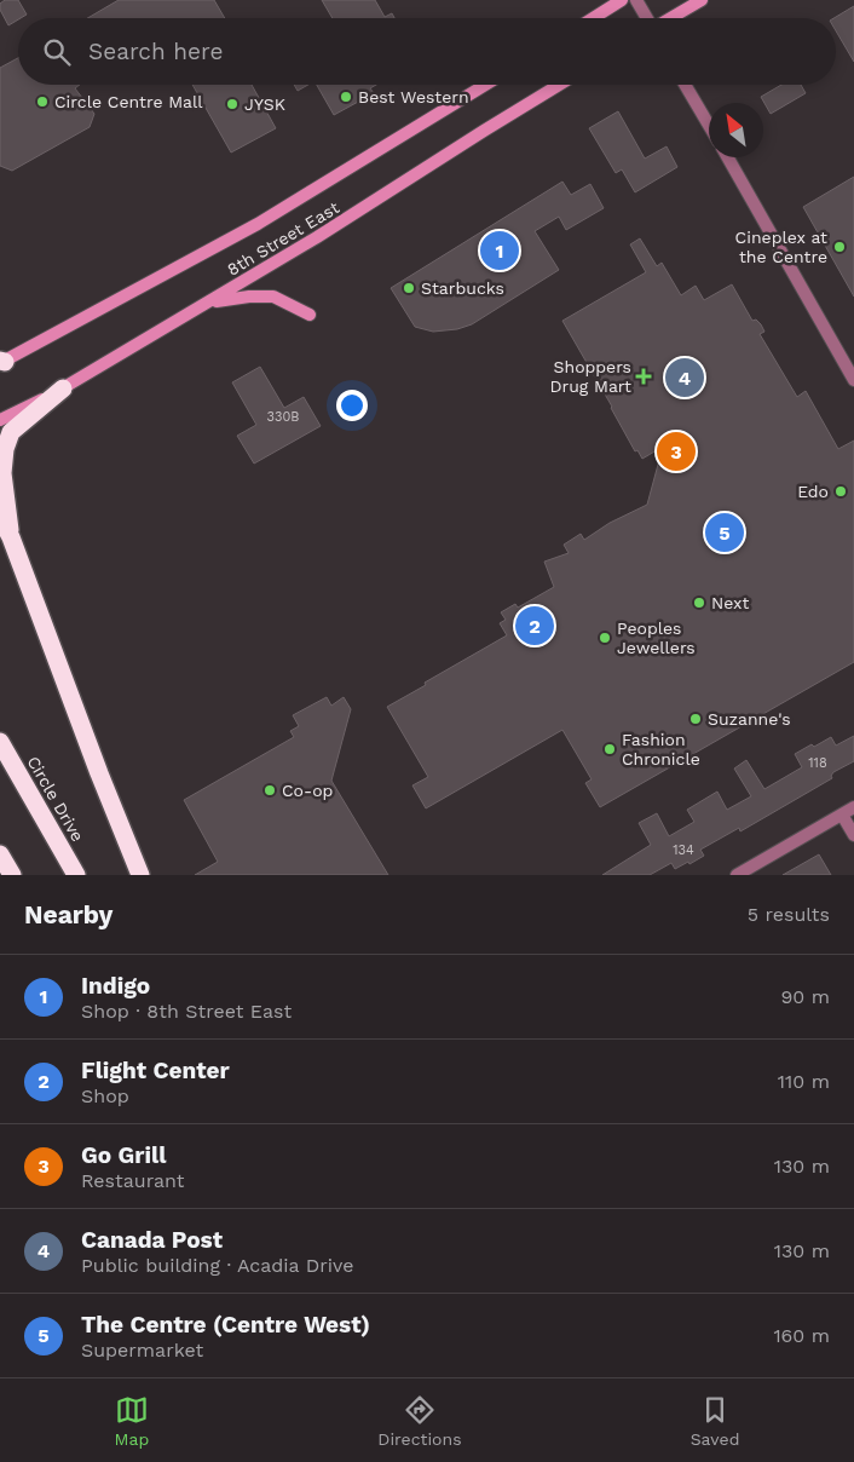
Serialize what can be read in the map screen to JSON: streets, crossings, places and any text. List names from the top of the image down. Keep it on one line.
{"streets":{"highway":["Circle Drive"],"main road":["8th Street East"]},"places":{"other":["Best Western","Circle Centre Mall","JYSK","Cineplex at the Centre","Starbucks","Edo","Next","Peoples Jewellers","Suzanne's","Fashion Chronicle","Co-op"],"health":["Shoppers Drug Mart"]},"house_numbers":["330B","118","134"],"north":"top left","page":{"search":"Search here","pins":["1","4","3","5","2"],"heading":["Nearby","5 results"],"list":[{"mark":"1","name":"Indigo","note":"Shop · 8th Street East","value":"90 m"},{"mark":"2","name":"Flight Center","note":"Shop","value":"110 m"},{"mark":"3","name":"Go Grill","note":"Restaurant","value":"130 m"},{"mark":"4","name":"Canada Post","note":"Public building · Acadia Drive","value":"130 m"},{"mark":"5","name":"The Centre (Centre West)","note":"Supermarket","value":"160 m"}],"nav":["Map","Directions","Saved"]}}
